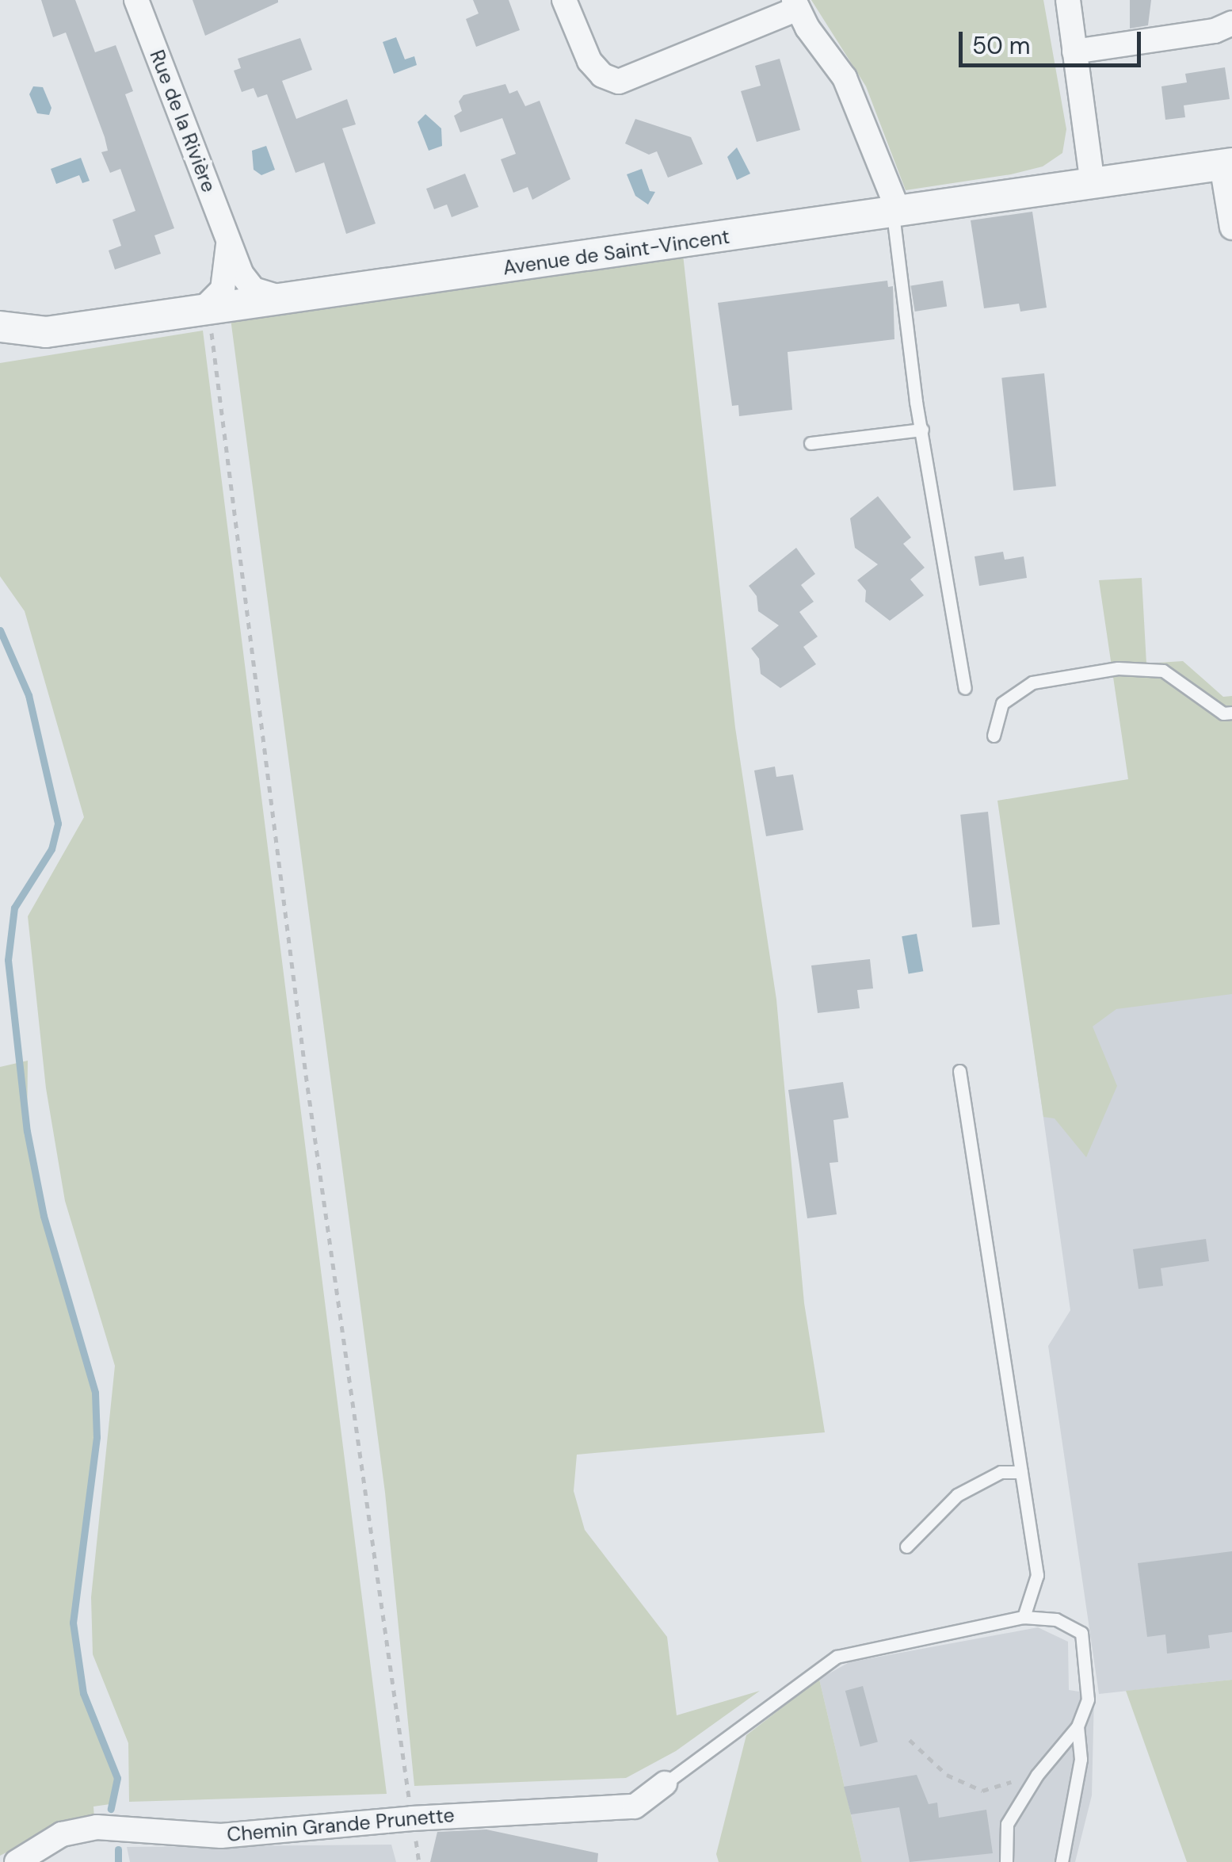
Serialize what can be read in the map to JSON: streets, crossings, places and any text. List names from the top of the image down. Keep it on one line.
{"streets":{"street":["Rue de la Rivière","Avenue de Saint-Vincent","Chemin Grande Prunette"]},"crossings":[["Rue de la Rivière","Avenue de Saint-Vincent"]],"scale_bar":"50 m"}
